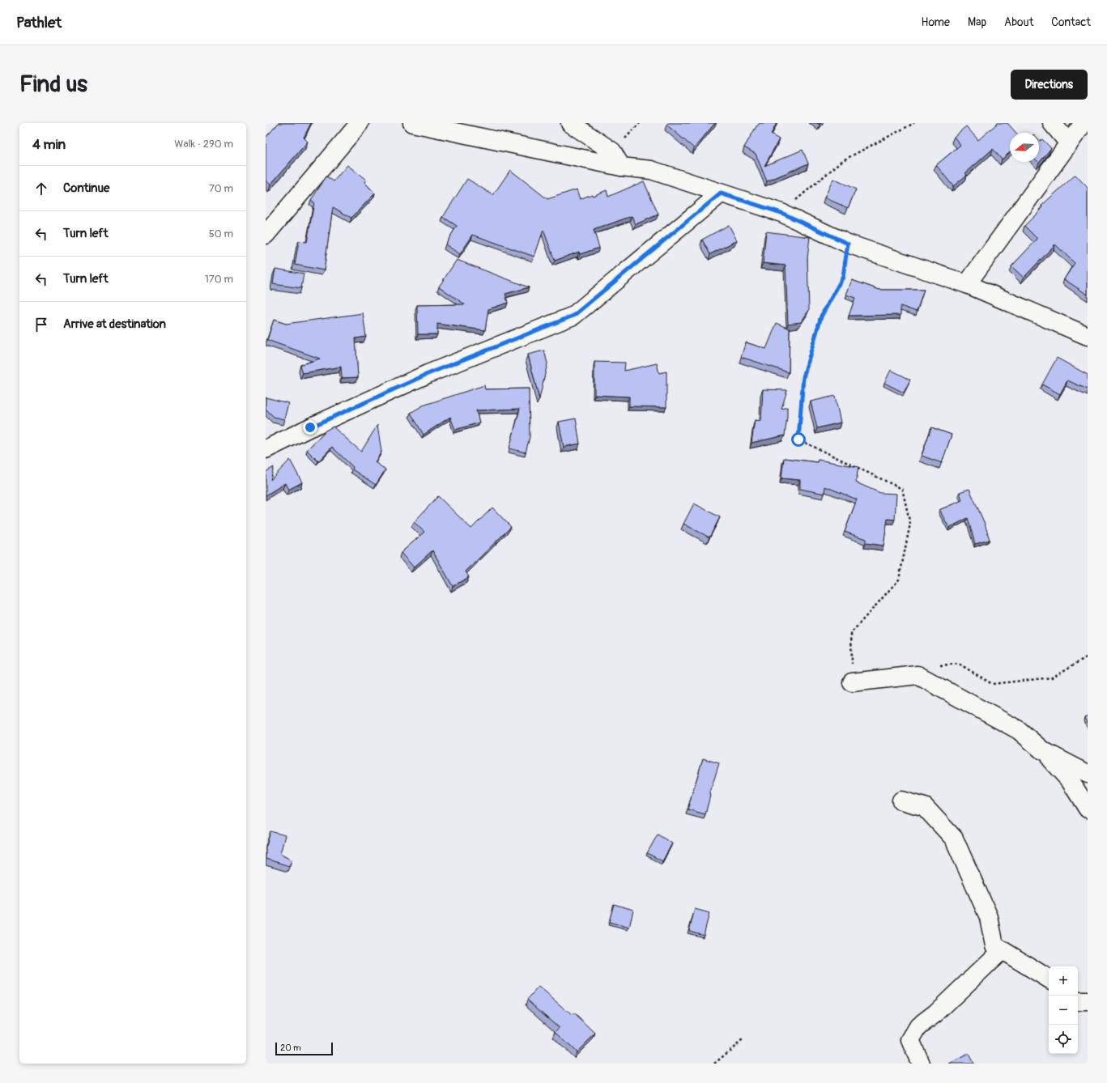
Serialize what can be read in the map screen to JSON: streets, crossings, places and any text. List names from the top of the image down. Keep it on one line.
{"scale_bar":"20 m","north":"left","page":{"header":"Pathlet","nav":["Home","Map","About","Contact"],"buttons":"Directions","title":"Find us","heading":["4 min","Walk · 290 m"],"list":[["Continue","70 m"],["Turn left","50 m"],["Turn left","170 m"],"Arrive at destination"],"map_buttons":["+","−"],"scale":"20 m"}}
